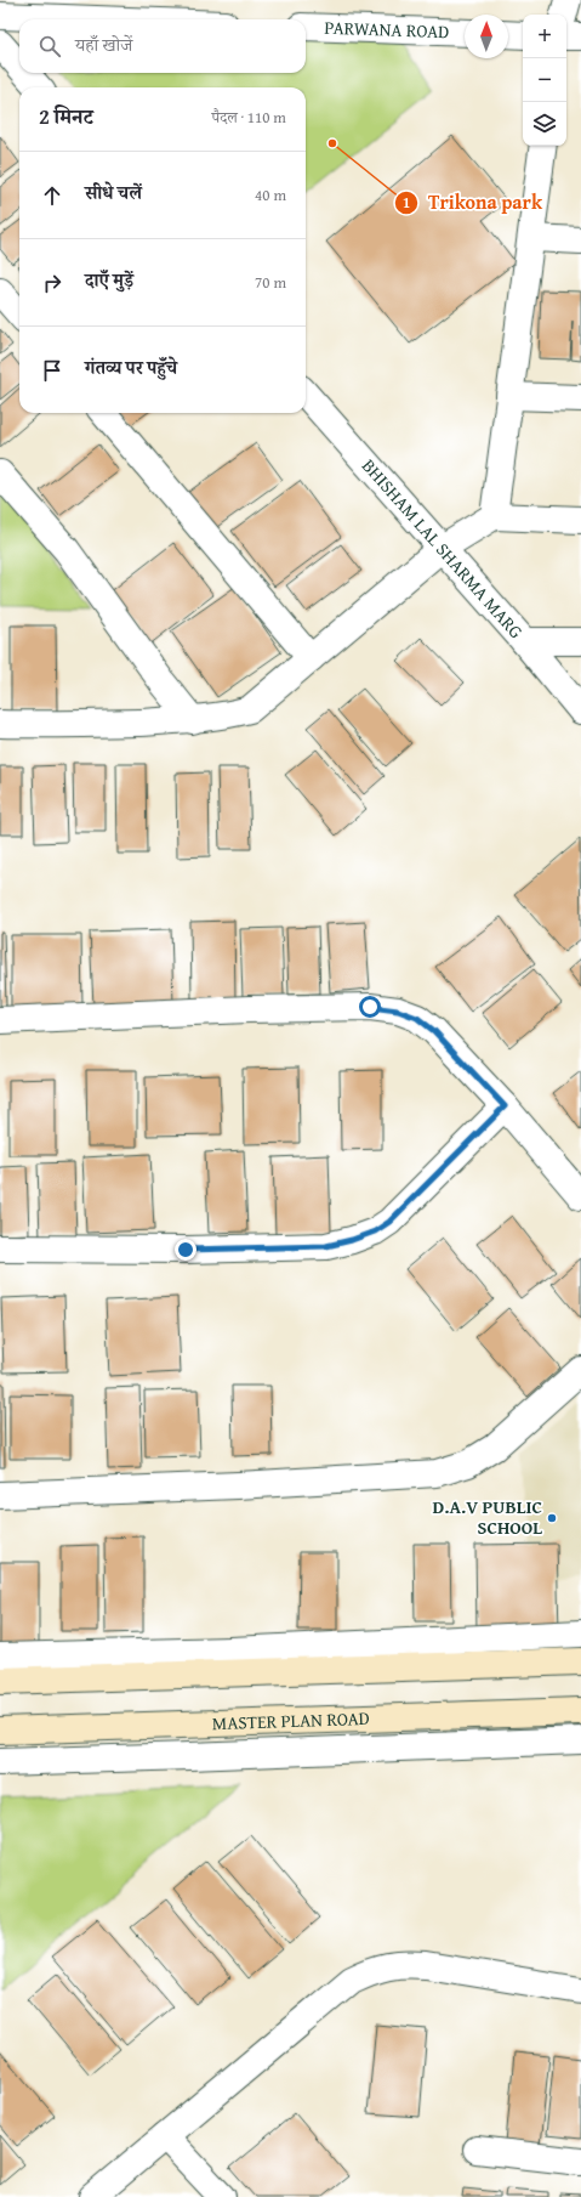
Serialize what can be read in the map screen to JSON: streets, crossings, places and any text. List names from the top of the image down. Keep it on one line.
{"streets":{"main road":["MASTER PLAN ROAD"],"street":["PARWANA ROAD","BHISHAM LAL SHARMA MARG"]},"places":["Trikona park","D.A.V PUBLIC SCHOOL"],"north":"top","page":{"map_buttons":["+","−"],"search":"यहाँ खोजें","heading":["2 मिनट","पैदल · 110 m"],"list":[["सीधे चलें","40 m"],["दाएँ मुड़ें","70 m"],"गंतव्य पर पहुँचे"]}}
